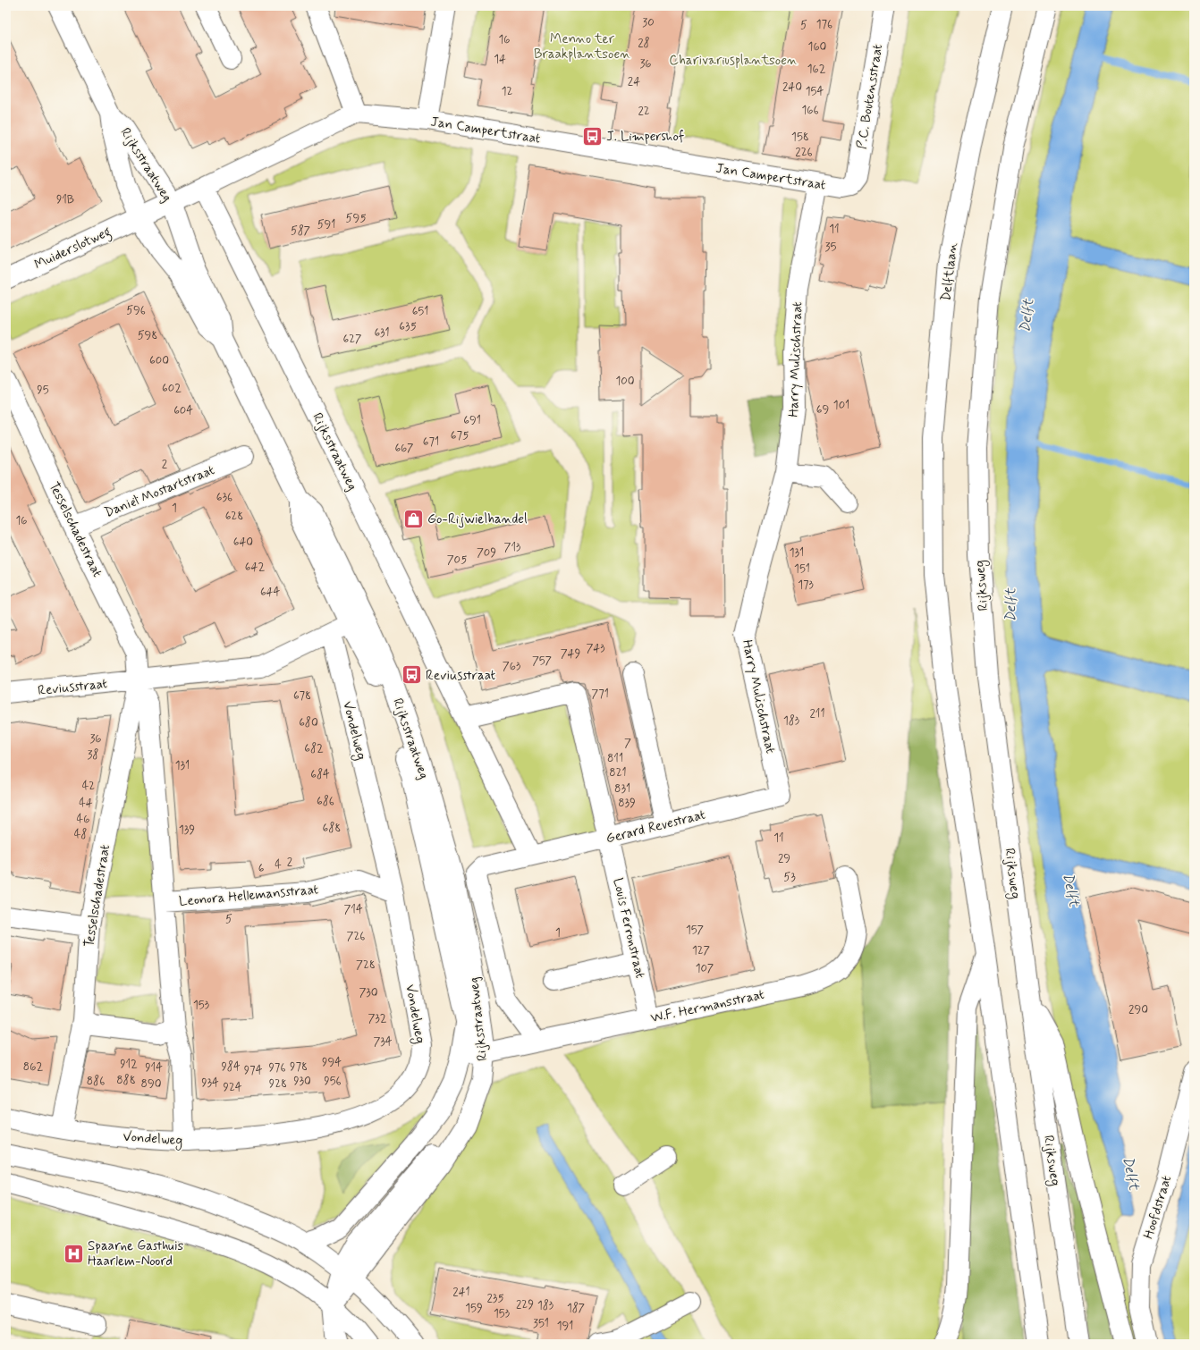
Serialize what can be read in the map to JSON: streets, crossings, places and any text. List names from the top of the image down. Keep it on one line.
{"streets":{"street":["P.C. Boutensstraat","Jan Campertstraat","Rijksstraatweg","Muiderslotweg","Delftlaan","Harry Mulischstraat","Daniël Mostartstraat","Tesselschadestraat","Rijksweg","Reviusstraat","Vondelweg","Gerard Revestraat","Leonora Hellemansstraat","Louis Ferronstraat","W.F. Hermansstraat","Hoofdstraat"]},"crossings":[["P.C. Boutensstraat","Jan Campertstraat"],["Jan Campertstraat","Harry Mulischstraat"],["Rijksstraatweg","Muiderslotweg"],["Rijksstraatweg","Gerard Revestraat"],["Rijksstraatweg","W.F. Hermansstraat"],["Harry Mulischstraat","Gerard Revestraat"],["Daniël Mostartstraat","Tesselschadestraat"],["Tesselschadestraat","Reviusstraat"],["Tesselschadestraat","Vondelweg"],["Tesselschadestraat","Leonora Hellemansstraat"],["Reviusstraat","Vondelweg"],["Vondelweg","Leonora Hellemansstraat"],["Gerard Revestraat","Louis Ferronstraat"],["Louis Ferronstraat","W.F. Hermansstraat"]],"water":["Delft"],"parks":["Menno ter Braakplantsoen","Charivariusplantsoen"],"places":{"bus stop":["J. Limpershof","Reviusstraat"],"shop":["Go-Rijwielhandel"],"hospital":["Spaarne Gasthuis Haarlem-Noord"]},"house_numbers":["30","176","5","16","28","160","14","36","162","24","240","12","154","166","22","158","226","91B","595","591","11","587","35","596","651","635","631","598","627","600","100","602","95","101","69","604","691","675","671","667","2","636","1","628","16","640","713","709","131","705","642","151","173","644","743","749","757","763","771","678","211","183","680","36","7","682","38","811","131","821","684","42","831","686","44","839","46","688","139","48","11","29","2","4","6","53","714","5","157","1","726","127","728","107","730","153","290","732","734","994","912","862","984","978","914","976","974","888","886","930","956","934","890","928","924","241","235","229","183","159","187","153","351","191"]}
